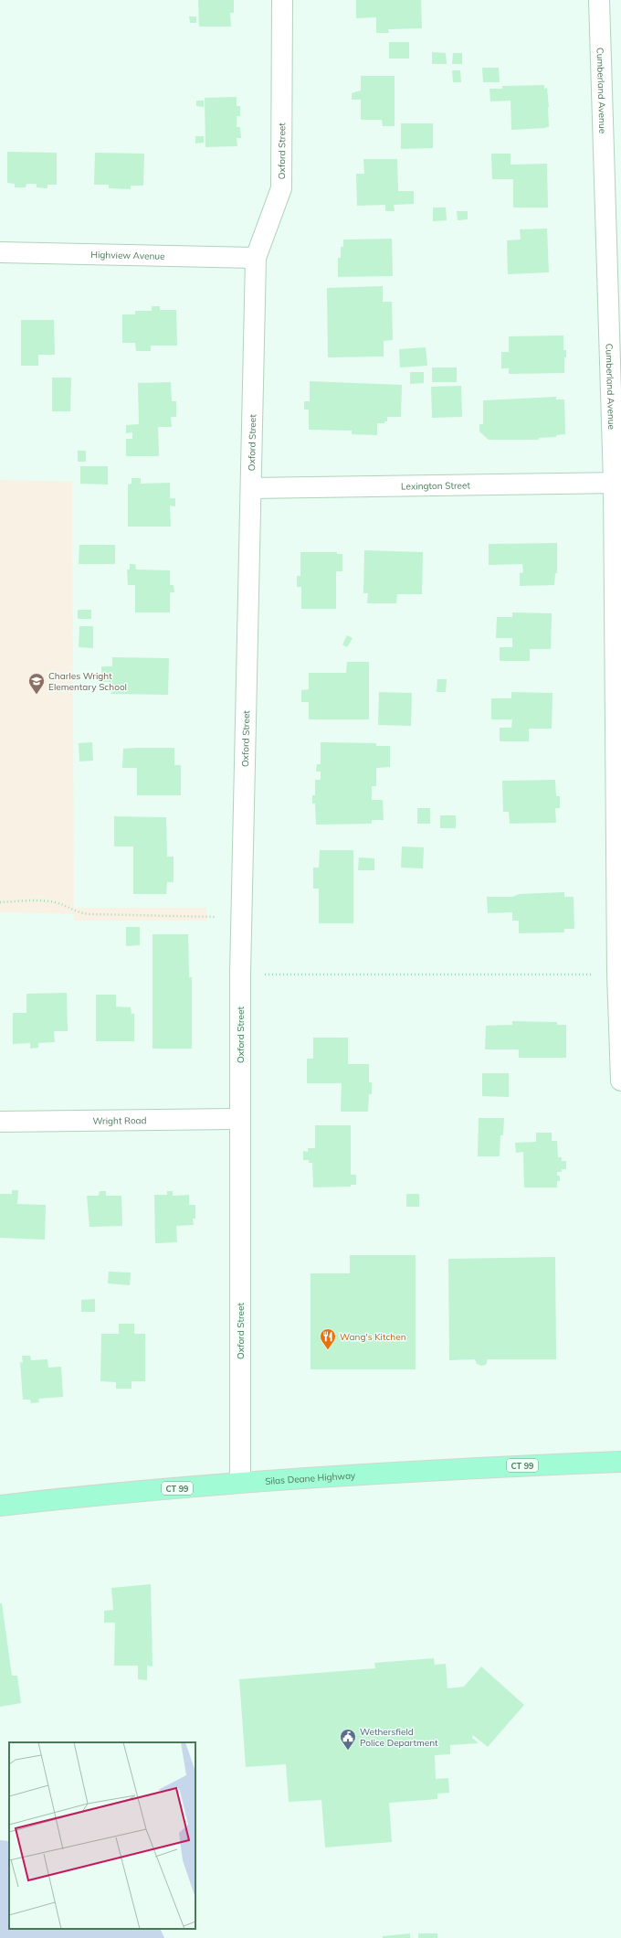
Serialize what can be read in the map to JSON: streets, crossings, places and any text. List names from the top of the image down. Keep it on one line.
{"streets":{"main road":["CT 99","Silas Deane Highway"],"street":["Cumberland Avenue","Oxford Street","Highview Avenue","Lexington Street","Wright Road"]},"crossings":[["Cumberland Avenue","Lexington Street"],["Oxford Street","Highview Avenue"],["Oxford Street","Lexington Street"],["Oxford Street","Wright Road"],["Oxford Street","Silas Deane Highway"]],"places":{"school or university":["Charles Wright Elementary School"],"restaurant":["Wang's Kitchen"],"public building":["Wethersfield Police Department"]}}
